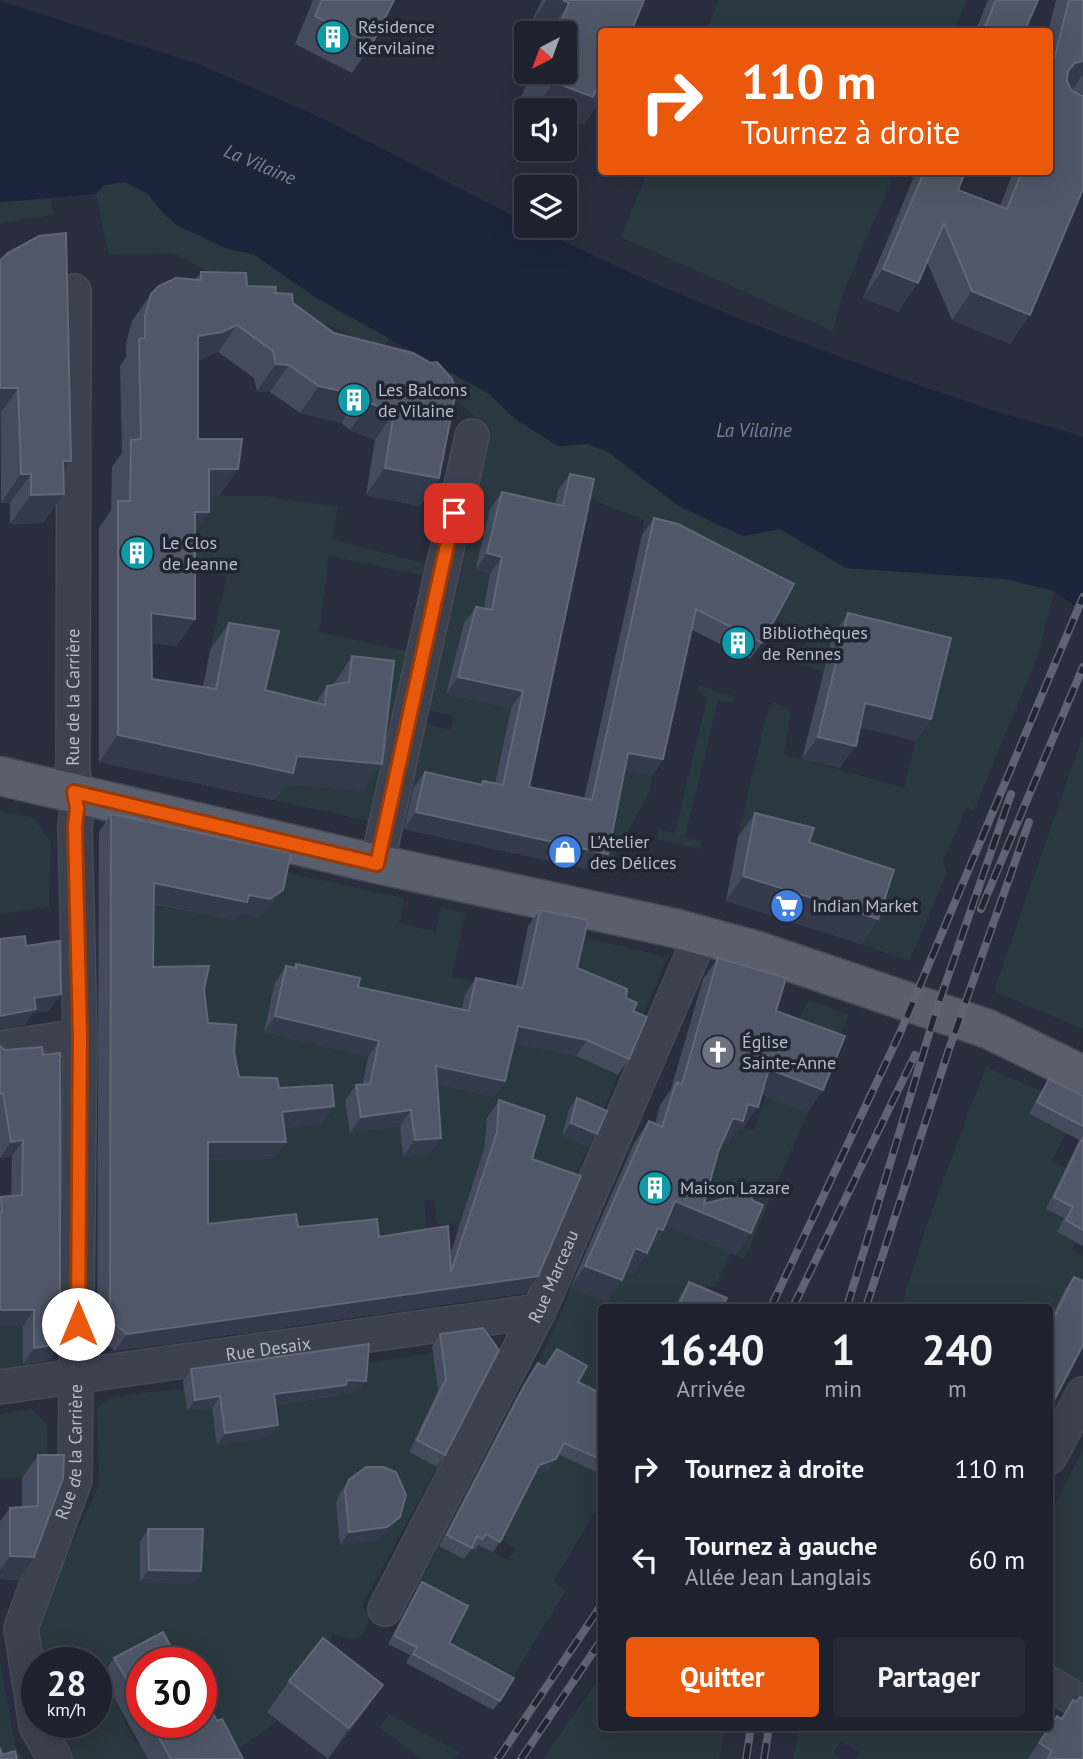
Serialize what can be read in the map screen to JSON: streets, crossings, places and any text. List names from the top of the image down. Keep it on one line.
{"streets":{"street":["Rue de la Carrière","Rue Marceau","Rue Desaix"]},"crossings":[["Rue de la Carrière","Rue Desaix"],["Rue Marceau","Rue Desaix"]],"water":["La Vilaine"],"places":{"building":["Résidence Kervilaine","Les Balcons de Vilaine","Le Clos de Jeanne","Bibliothèques de Rennes","Maison Lazare"],"shop":["L'Atelier des Délices"],"supermarket":["Indian Market"],"church":["Église Sainte-Anne"]},"north":"bottom left","page":{"turn":["110 m","Tournez à droite"],"eta":["16:40","Arrivée","1","min","240","m"],"list":[{"name":"Tournez à droite","value":"110 m"},{"name":"Tournez à gauche","note":"Allée Jean Langlais","value":"60 m"}],"buttons":["Quitter","Partager"],"speed":"28 km/h","limit":"30"}}
